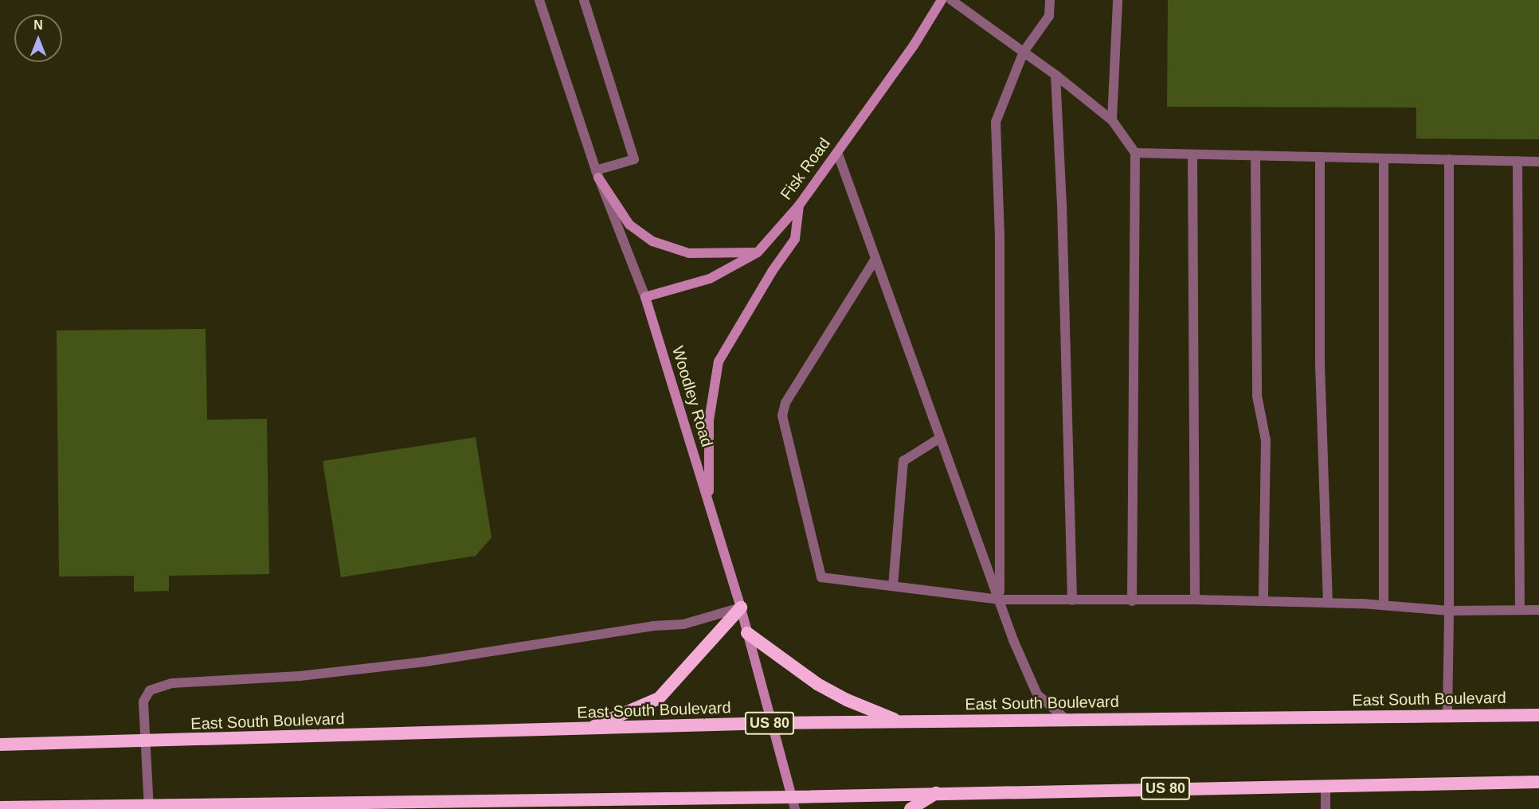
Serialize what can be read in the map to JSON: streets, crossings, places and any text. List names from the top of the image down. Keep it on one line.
{"streets":{"highway":["East South Boulevard","US 80"],"main road":["Fisk Road","Woodley Road"]},"crossings":[["Fisk Road","Woodley Road"],["Woodley Road","East South Boulevard"],["Woodley Road","US 80"]],"north":"top"}
